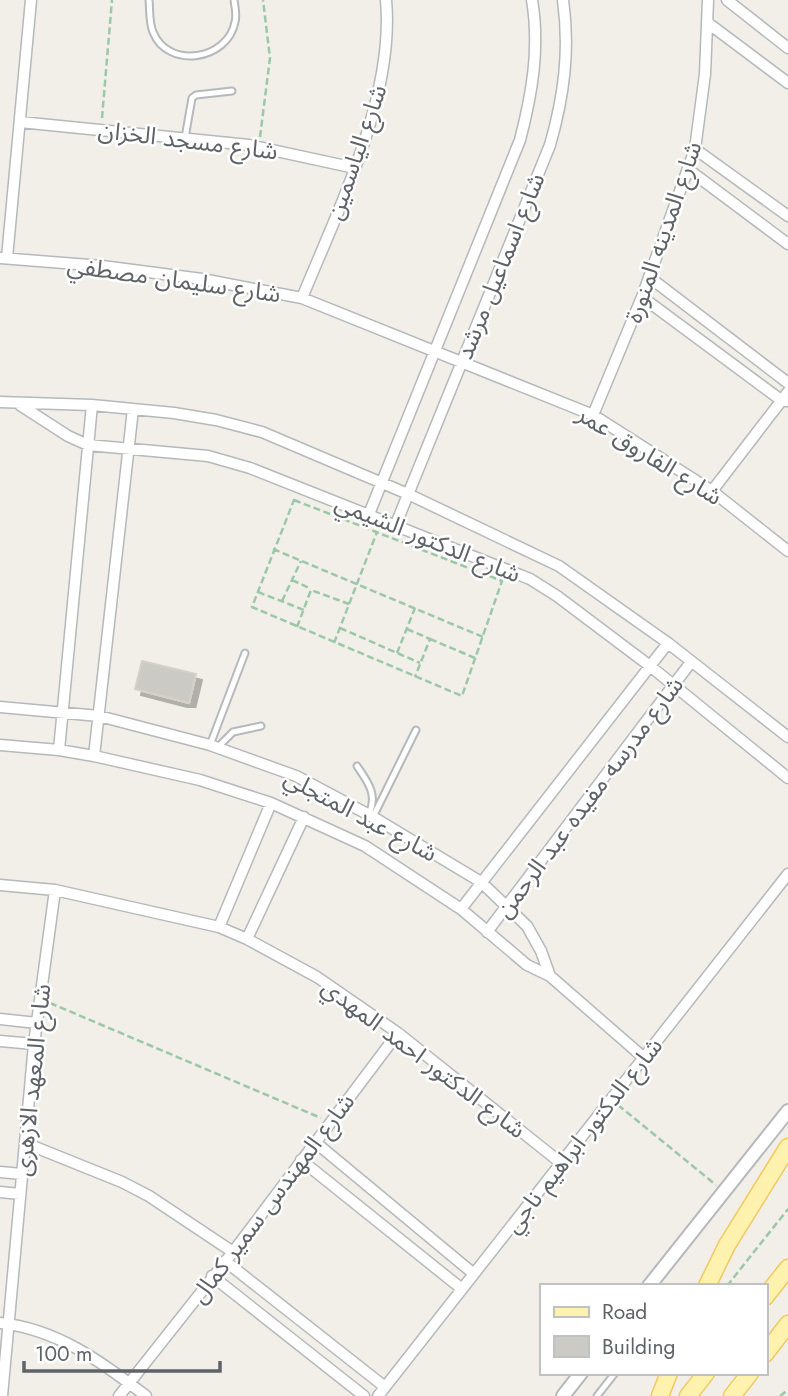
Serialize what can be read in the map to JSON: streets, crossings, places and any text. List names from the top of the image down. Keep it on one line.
{"streets":{"street":["شارع مسجد الخزان","شارع الياسمين","شارع المدينه المنورة","شارع اسماعيل مرشد","شارع سليمان مصطفي","شارع الفاروق عمر","شارع الدكتور الشيمي","شارع مدرسه مفيده عبد الرحمن","شارع عبد المتجلي","شارع الدكتور احمد المهدي","شارع المعهد الازهرى","شارع الدكتور ابراهيم ناجي","شارع المهندس سمير كمال"]},"crossings":[["شارع مسجد الخزان","شارع الياسمين"],["شارع الياسمين","شارع سليمان مصطفي"],["شارع المدينه المنورة","شارع الفاروق عمر"],["شارع اسماعيل مرشد","شارع سليمان مصطفي"],["شارع اسماعيل مرشد","شارع الفاروق عمر"],["شارع اسماعيل مرشد","شارع الدكتور الشيمي"],["شارع سليمان مصطفي","شارع الفاروق عمر"],["شارع الدكتور الشيمي","شارع مدرسه مفيده عبد الرحمن"],["شارع مدرسه مفيده عبد الرحمن","شارع عبد المتجلي"],["شارع عبد المتجلي","شارع الدكتور ابراهيم ناجي"],["شارع الدكتور احمد المهدي","شارع المعهد الازهرى"],["شارع الدكتور احمد المهدي","شارع الدكتور ابراهيم ناجي"],["شارع الدكتور احمد المهدي","شارع المهندس سمير كمال"]],"legend":["Road","Building"],"scale_bar":"100 m"}
